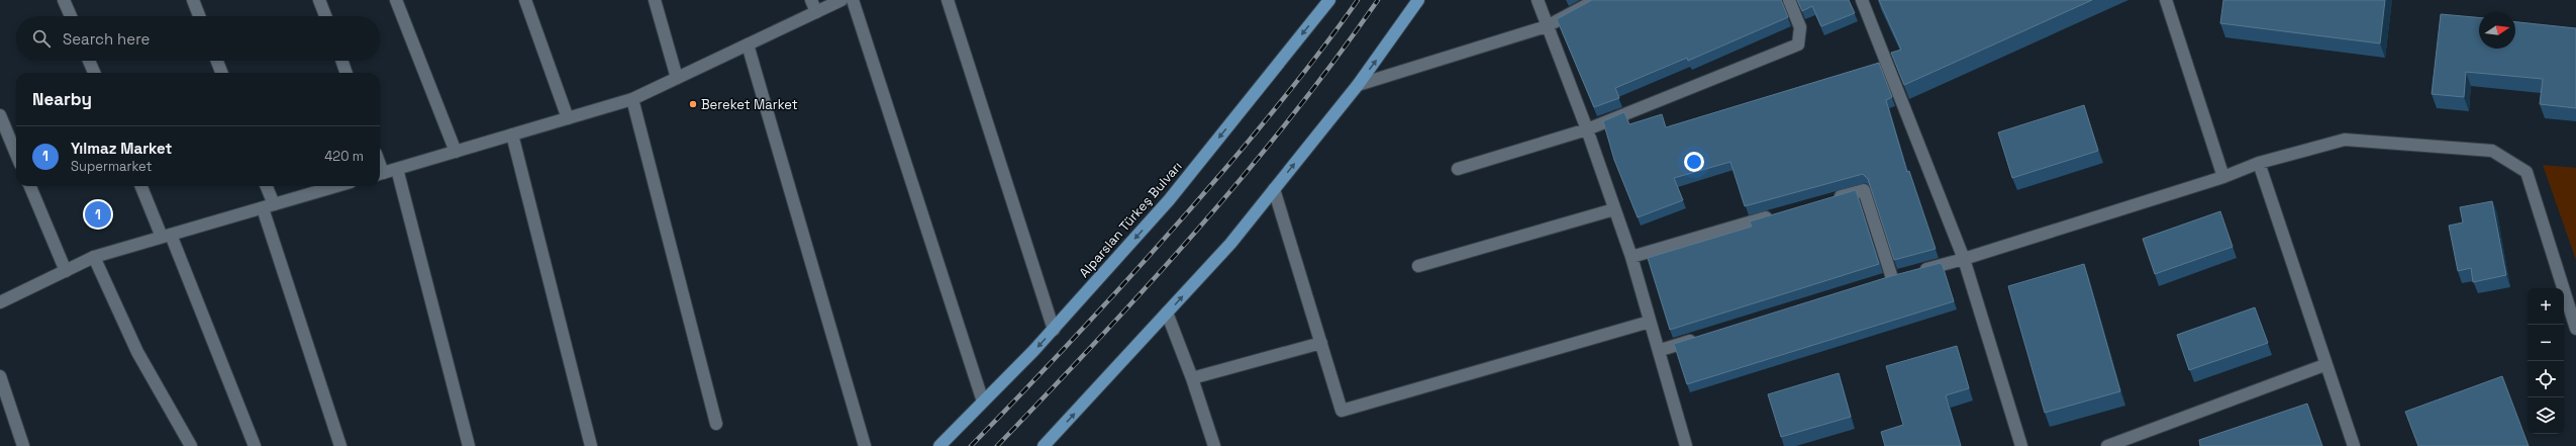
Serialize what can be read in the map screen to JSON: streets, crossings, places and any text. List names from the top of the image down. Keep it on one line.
{"streets":{"main road":["Alparslan Türkeş Bulvarı"]},"places":["Bereket Market"],"north":"right","page":{"search":"Search here","heading":"Nearby","list":[{"mark":"1","name":"Yılmaz Market","note":"Supermarket","value":"420 m"}],"pins":"1","map_buttons":["+","−"]}}
